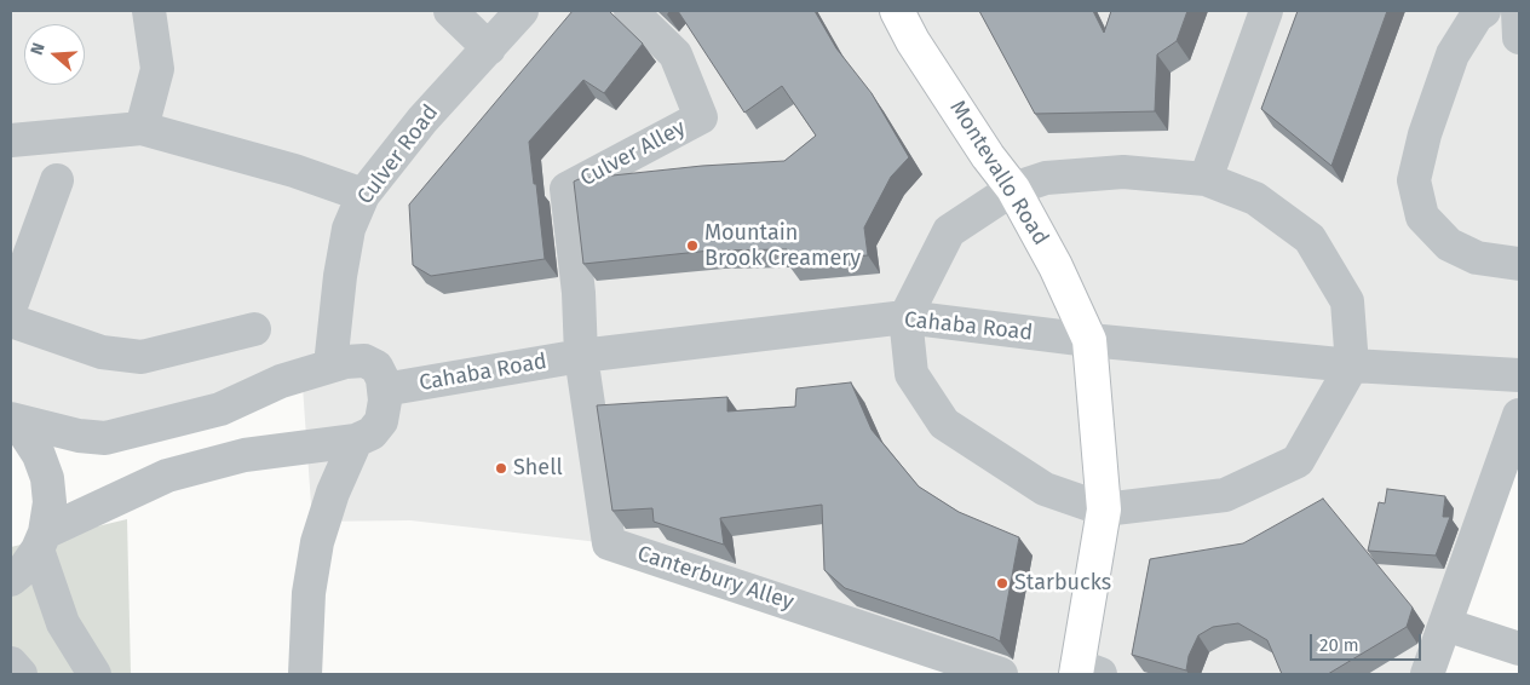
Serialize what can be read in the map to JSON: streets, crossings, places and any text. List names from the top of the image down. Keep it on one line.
{"streets":{"main road":["Montevallo Road"],"street":["Culver Alley","Culver Road","Cahaba Road","Canterbury Alley"]},"crossings":[["Culver Alley","Cahaba Road"],["Culver Alley","Canterbury Alley"],["Montevallo Road","Cahaba Road"],["Cahaba Road","Canterbury Alley"]],"places":["Mountain Brook Creamery","Shell","Starbucks"],"scale_bar":"20 m","north":"left"}
